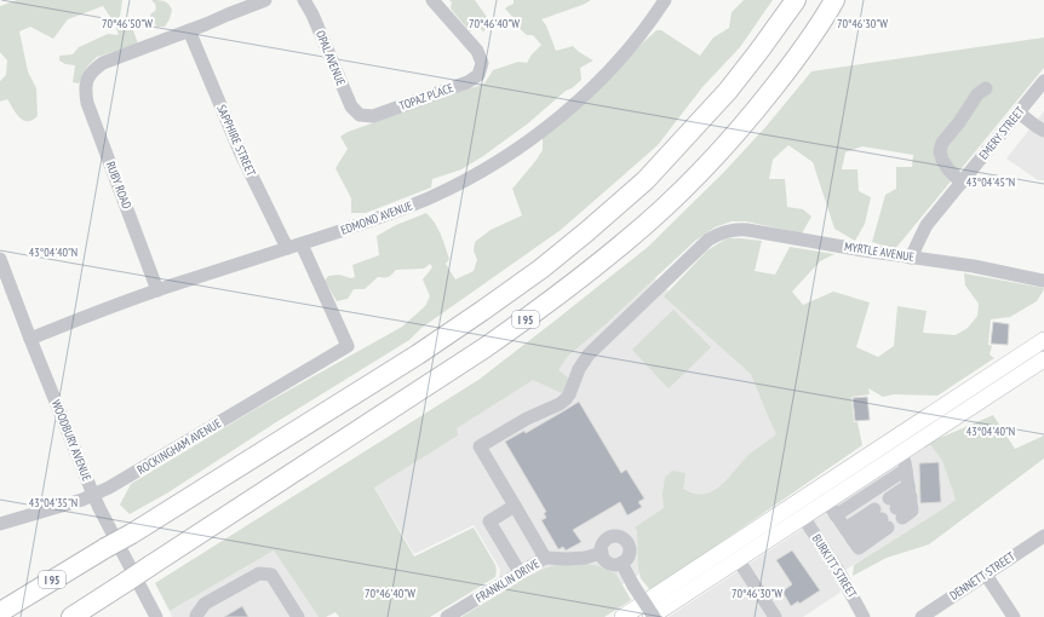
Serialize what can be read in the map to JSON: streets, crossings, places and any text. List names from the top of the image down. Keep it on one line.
{"streets":{"highway":["I 95"],"street":["OPAL AVENUE","TOPAZ PLACE","EMERY STREET","SAPPHIRE STREET","RUBY ROAD","EDMOND AVENUE","MYRTLE AVENUE","WOODBURY AVENUE","ROCKINGHAM AVENUE","BURKITT STREET","DENNETT STREET","FRANKLIN DRIVE"]},"crossings":[["OPAL AVENUE","TOPAZ PLACE"],["EMERY STREET","MYRTLE AVENUE"],["SAPPHIRE STREET","RUBY ROAD"],["SAPPHIRE STREET","EDMOND AVENUE"],["RUBY ROAD","EDMOND AVENUE"],["EDMOND AVENUE","WOODBURY AVENUE"],["EDMOND AVENUE","ROCKINGHAM AVENUE"],["WOODBURY AVENUE","ROCKINGHAM AVENUE"]],"coordinates":["70°46'50\"W","70°46'40\"W","70°46'30\"W","43°04'45\"N","43°04'40\"N","43°04'35\"N"]}
